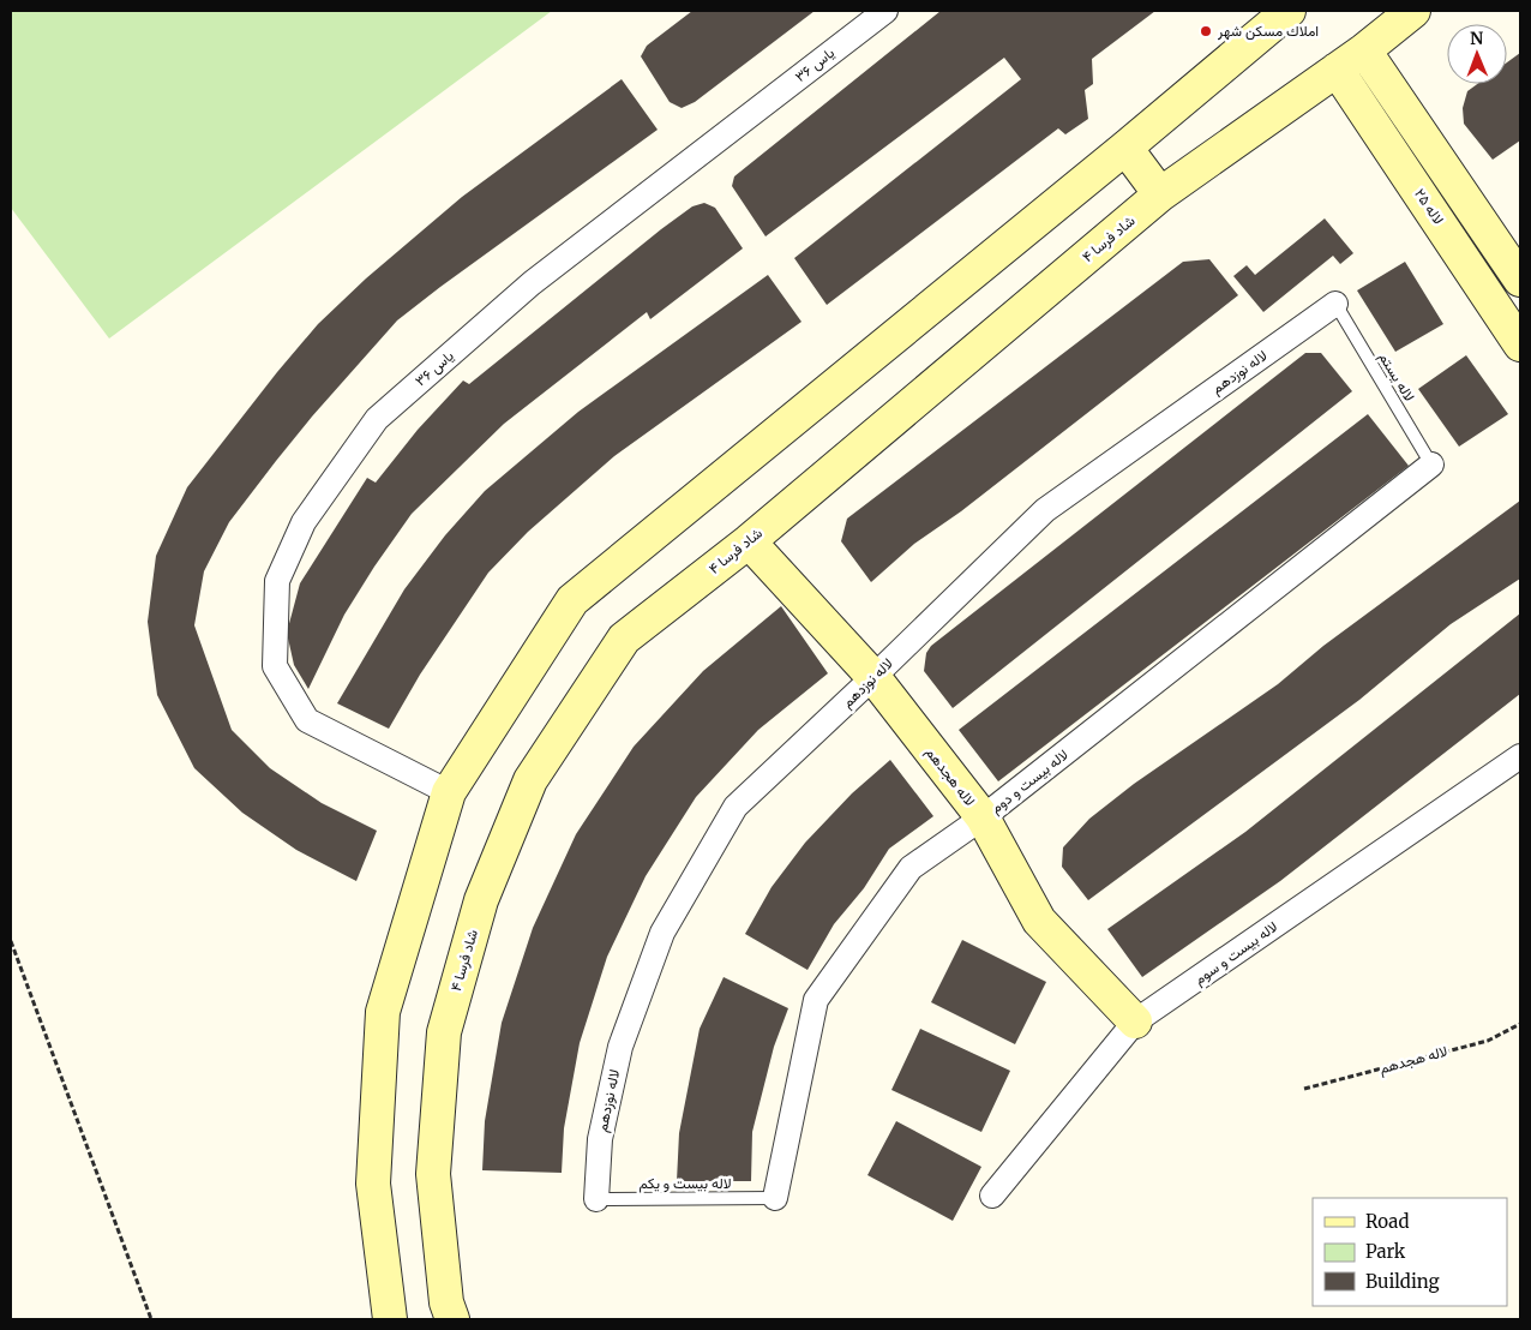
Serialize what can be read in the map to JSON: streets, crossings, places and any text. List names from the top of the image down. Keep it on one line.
{"streets":{"street":["یاس ۳۶","لاله ۲۵","شاد فرسا ۴","لاله نوزدهم","لاله هجدهم","لاله بیست و دوم","لاله بیست و سوم"],"lane":["لاله یستم","لاله بیست و یکم"]},"crossings":[["لاله ۲۵","شاد فرسا ۴"],["شاد فرسا ۴","لاله هجدهم"],["لاله نوزدهم","لاله یستم"],["لاله نوزدهم","لاله هجدهم"],["لاله نوزدهم","لاله بیست و یکم"],["لاله یستم","لاله بیست و دوم"],["لاله هجدهم","لاله بیست و دوم"],["لاله هجدهم","لاله بیست و سوم"],["لاله بیست و دوم","لاله بیست و یکم"]],"places":["املاك مسكن شهر"],"legend":["Road","Park","Building"],"north":"top"}
